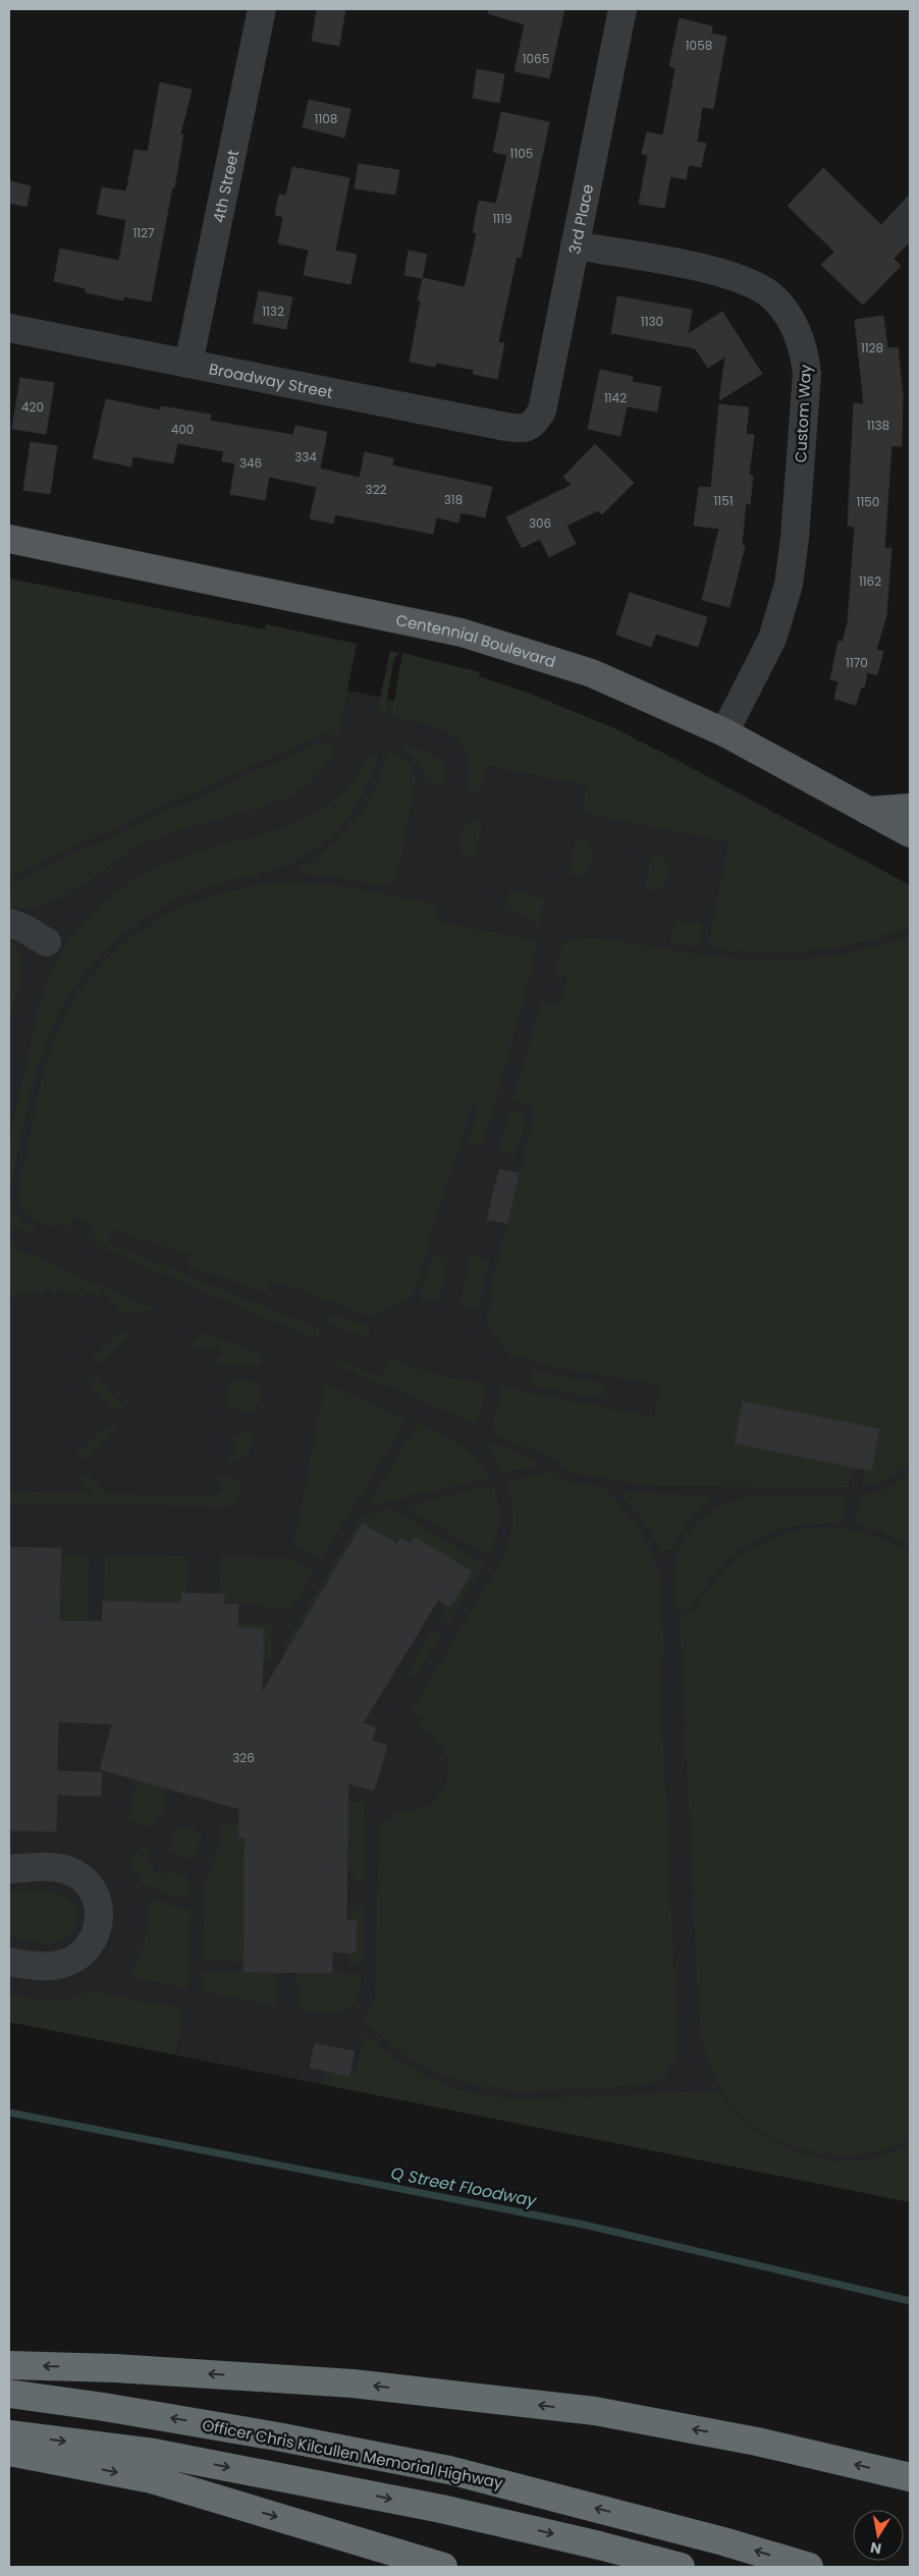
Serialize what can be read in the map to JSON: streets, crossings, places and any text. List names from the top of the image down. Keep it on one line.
{"streets":{"highway":["Officer Chris Kilcullen Memorial Highway"],"main road":["Centennial Boulevard"],"street":["4th Street","3rd Place","Broadway Street","Custom Way"]},"crossings":[["4th Street","Broadway Street"],["3rd Place","Broadway Street"],["3rd Place","Custom Way"],["Custom Way","Centennial Boulevard"]],"water":["Q Street Floodway"],"house_numbers":["1058","1065","1108","1105","1119","1127","1132","1130","1128","1142","420","1138","400","334","346","322","318","1151","1150","306","1162","1170","326"],"north":"bottom"}
